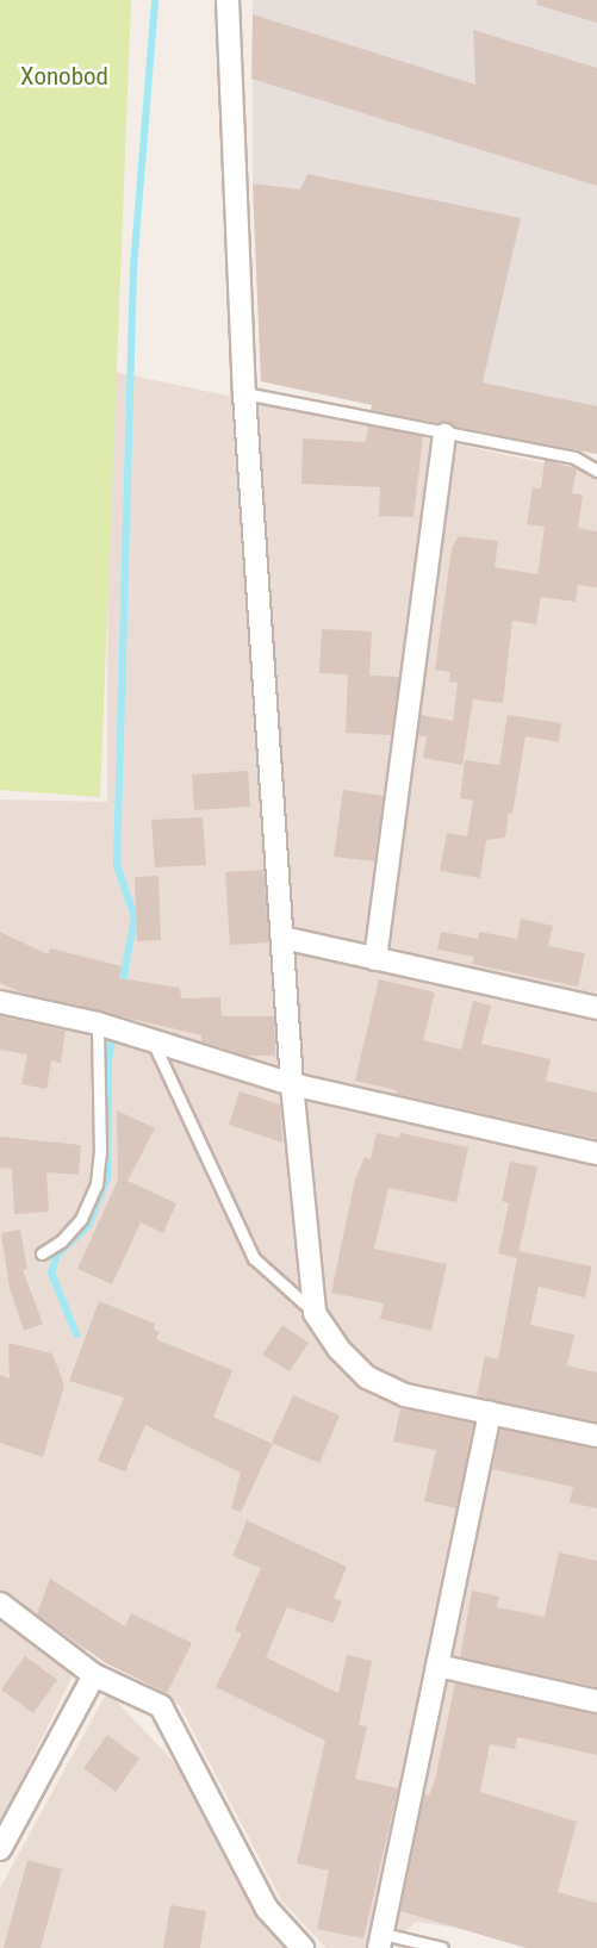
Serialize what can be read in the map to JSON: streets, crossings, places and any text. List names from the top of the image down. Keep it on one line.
{"parks":["Xonobod"]}
